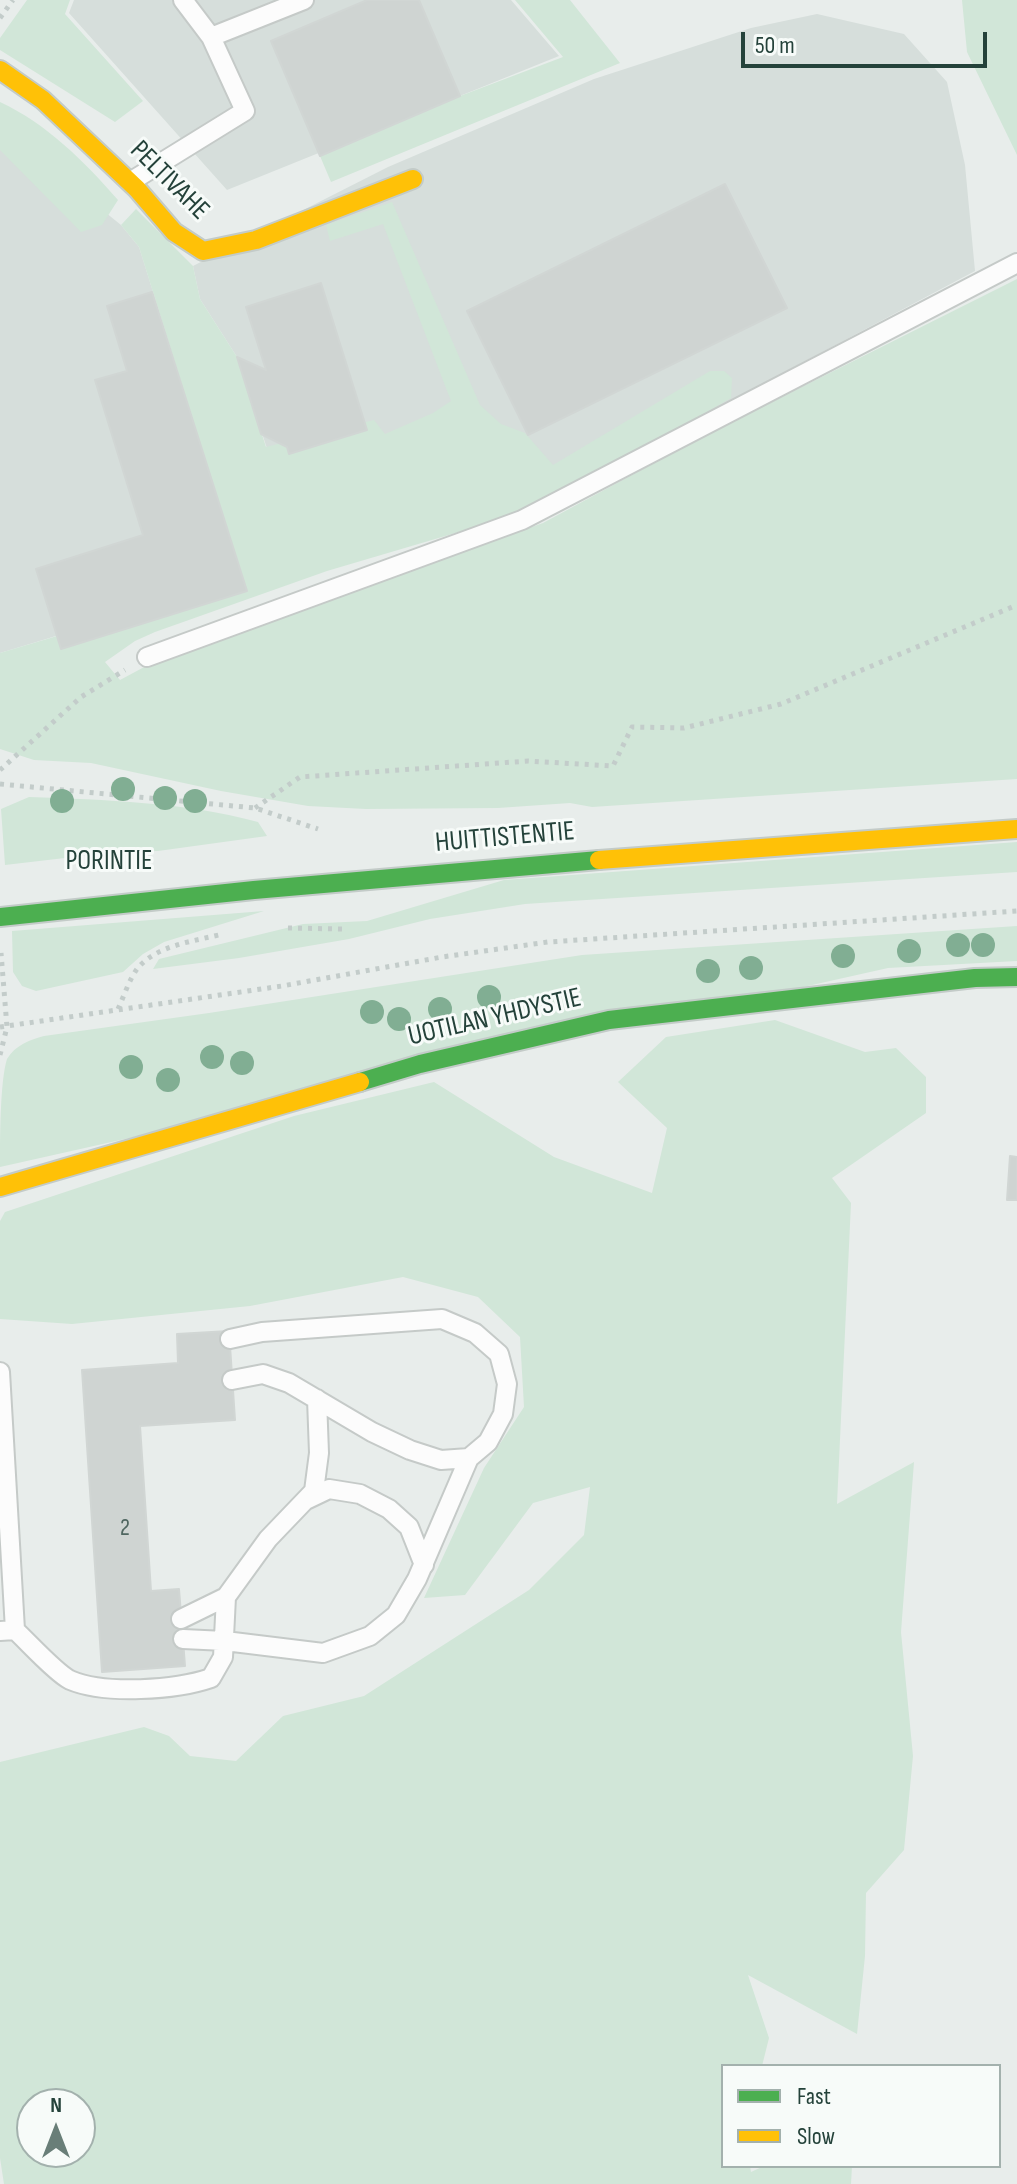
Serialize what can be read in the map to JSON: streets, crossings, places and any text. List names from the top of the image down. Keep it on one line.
{"streets":{"main road":["PELTIVAHE","HUITTISTENTIE","PORINTIE","UOTILAN YHDYSTIE"]},"crossings":[["HUITTISTENTIE","PORINTIE"]],"house_numbers":["2"],"legend":["Fast","Slow"],"scale_bar":"50 m","north":"top"}
